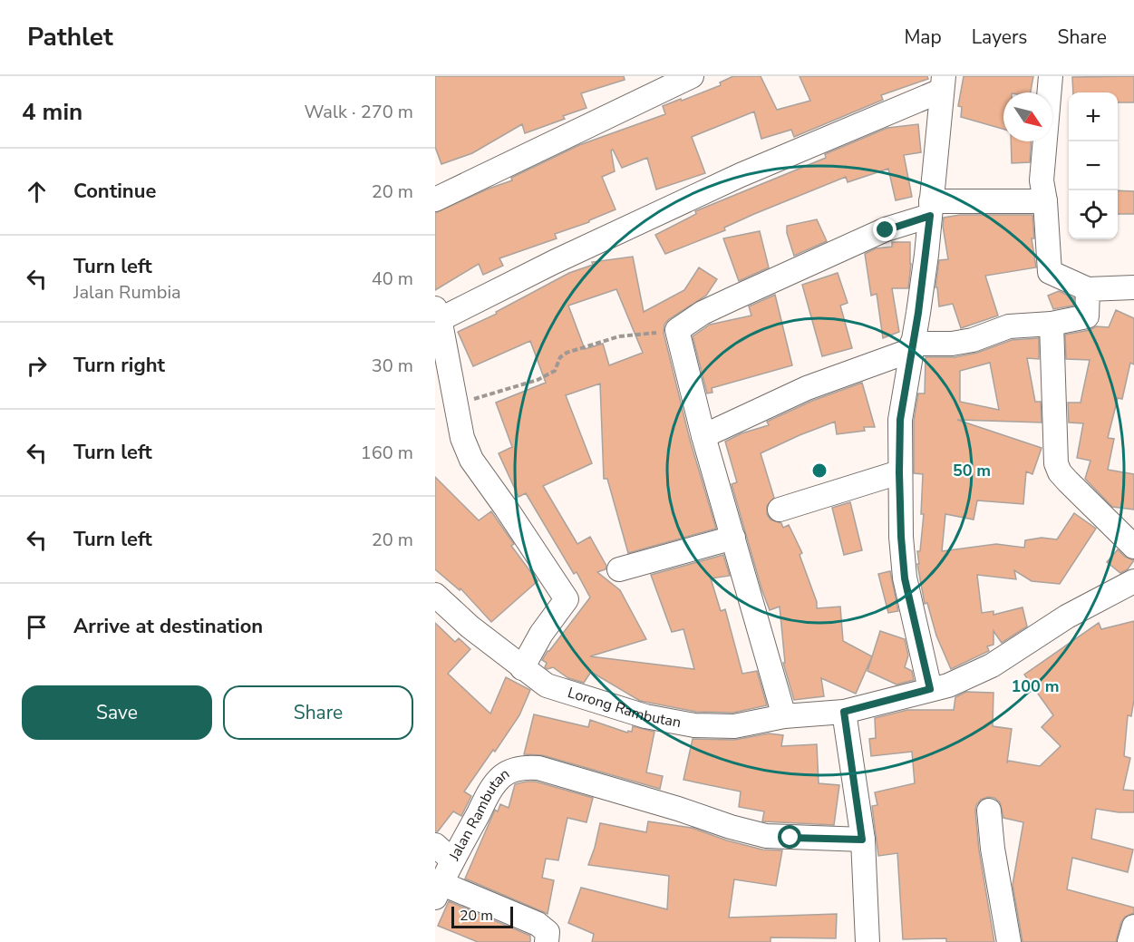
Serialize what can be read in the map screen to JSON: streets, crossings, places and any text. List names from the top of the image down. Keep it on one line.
{"streets":{"street":["Lorong Rambutan","Jalan Rambutan"]},"scale_bar":"20 m","north":"bottom right","page":{"header":"Pathlet","nav":["Map","Layers","Share"],"heading":["4 min","Walk · 270 m"],"map_buttons":["+","−"],"list":[["Continue","20 m"],["Turn left","Jalan Rumbia","40 m"],["Turn right","30 m"],["Turn left","160 m"],["Turn left","20 m"],"Arrive at destination"],"buttons":["Save","Share"],"scale":"20 m"},"rings":["50 m","100 m"]}
